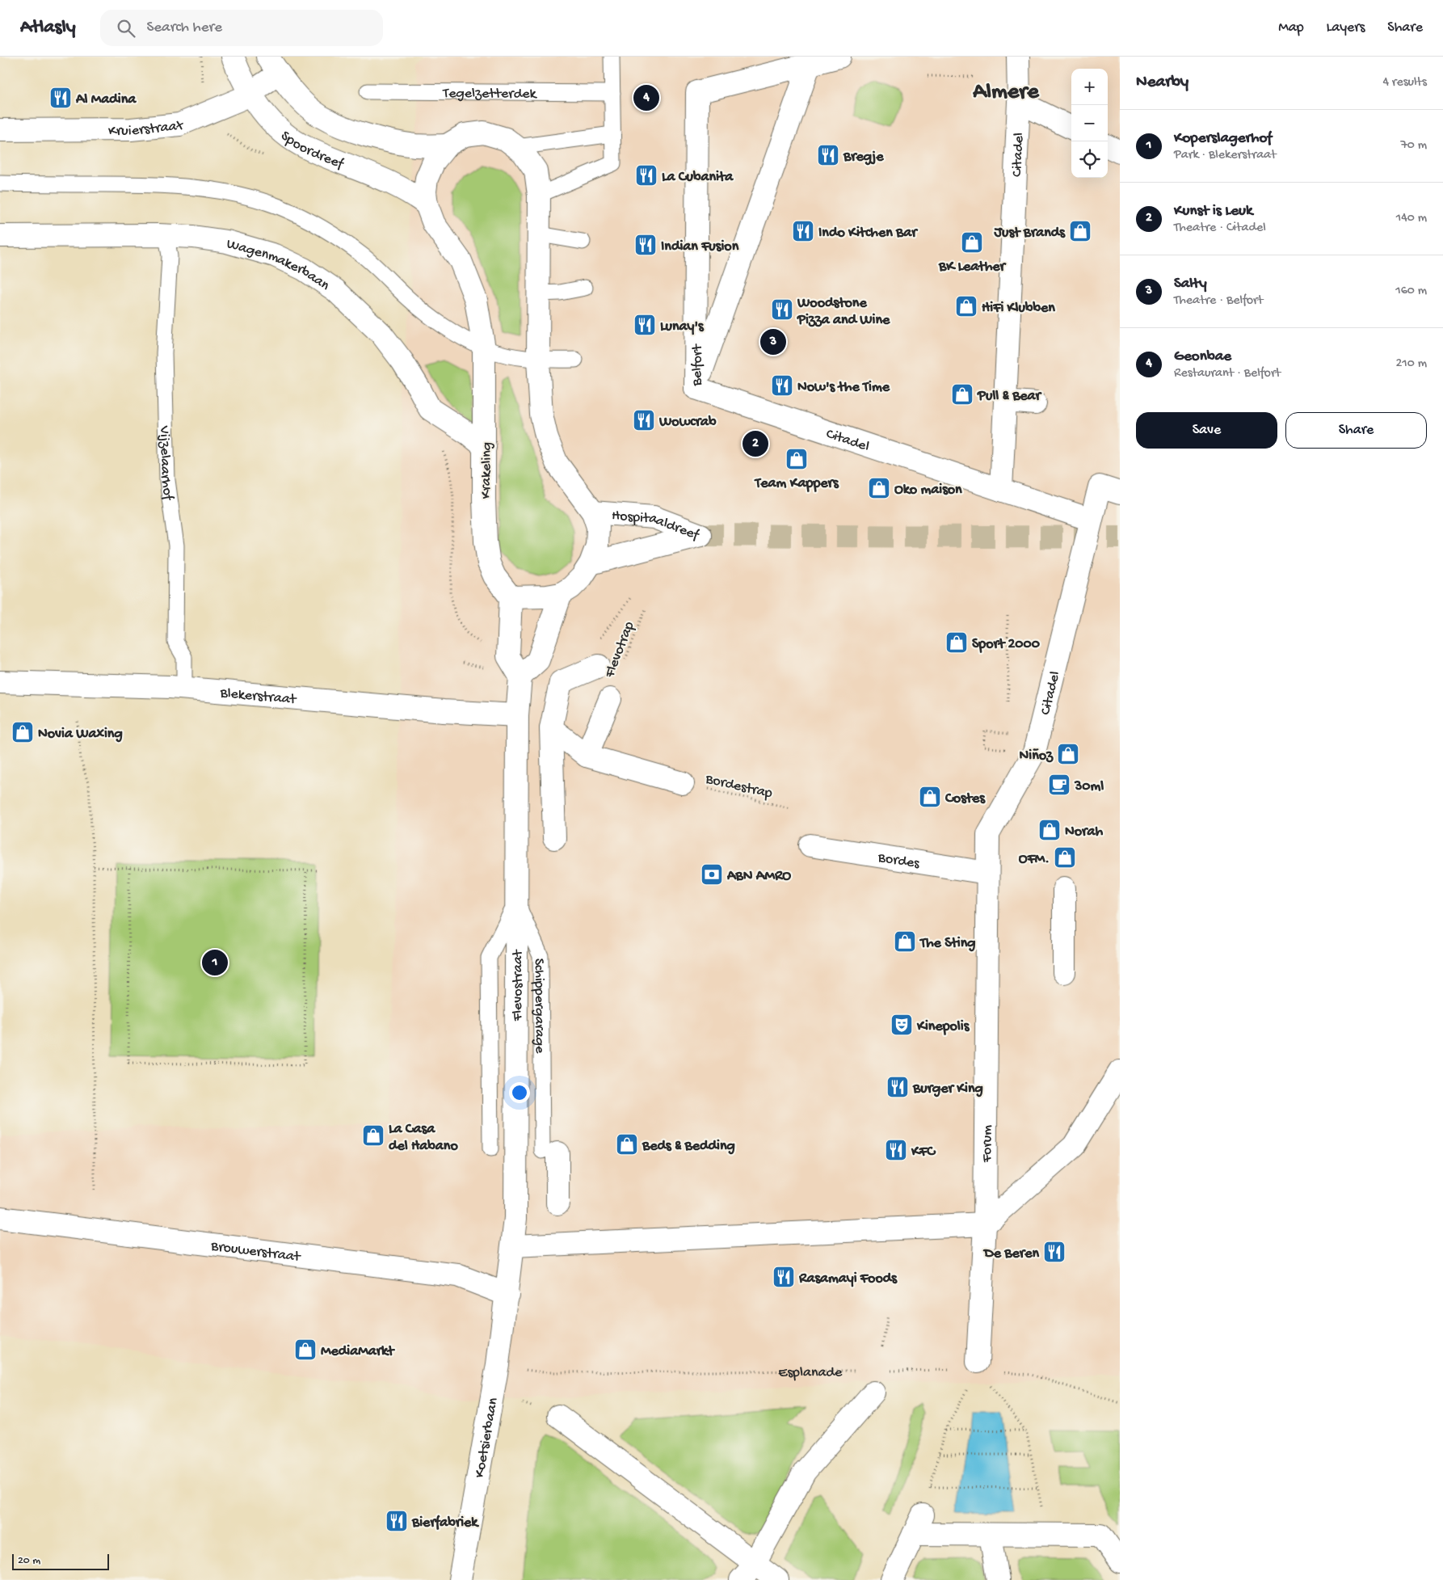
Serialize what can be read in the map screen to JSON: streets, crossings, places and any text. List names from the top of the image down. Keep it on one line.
{"streets":{"street":["Kruierstraat","Spoordreef","Citadel","Wagenmakerbaan","Belfort","Krakeling","Hospitaaldreef","Blekerstraat","Bordes","Flevostraat","Forum","Brouwerstraat","Koetsierbaan"],"lane":["Tegelzetterdek","Vijzelaarhof","Schippergarage"],"path":["Flevotrap","Bordestrap","Esplanade"]},"crossings":[["Kruierstraat","Spoordreef"],["Spoordreef","Krakeling"],["Citadel","Belfort"],["Citadel","Bordes"],["Citadel","Forum"],["Wagenmakerbaan","Vijzelaarhof"],["Wagenmakerbaan","Krakeling"],["Vijzelaarhof","Blekerstraat"],["Krakeling","Hospitaaldreef"],["Blekerstraat","Flevostraat"],["Bordes","Forum"],["Flevostraat","Schippergarage"],["Flevostraat","Brouwerstraat"],["Flevostraat","Koetsierbaan"],["Brouwerstraat","Koetsierbaan"],["Esplanade","Koetsierbaan"]],"districts":["Almere"],"places":{"restaurant":["Al Madina","Bregje","La Cubanita","Indo Kitchen Bar","Indian Fusion","Woodstone Pizza and Wine","Lunay's","Now's the Time","Wowcrab","Burger King","KFC","De Beren","Rasamayi Foods","Bierfabriek"],"shop":["Just Brands","BK Leather","HiFi Klubben","Pull & Bear","Team Kappers","Oko maison","Sport 2000","Novia Waxing","Niñoz","Costes","Norah","OFM.","The Sting","La Casa del Habano","Beds & Bedding","MediaMarkt"],"cafe":["30ml"],"bank":["ABN AMRO"],"theatre":["Kinepolis"]},"scale_bar":"20 m","page":{"header":"Atlasly","search":"Search here","nav":["Map","Layers","Share"],"heading":["Nearby","4 results"],"map_buttons":["+","−"],"pins":["4","3","2","1"],"list":[{"mark":"1","name":"Koperslagerhof","note":"Park · Blekerstraat","value":"70 m"},{"mark":"2","name":"Kunst is Leuk","note":"Theatre · Citadel","value":"140 m"},{"mark":"3","name":"Salty","note":"Theatre · Belfort","value":"160 m"},{"mark":"4","name":"Geonbae","note":"Restaurant · Belfort","value":"210 m"}],"buttons":["Save","Share"],"scale":"20 m"}}
